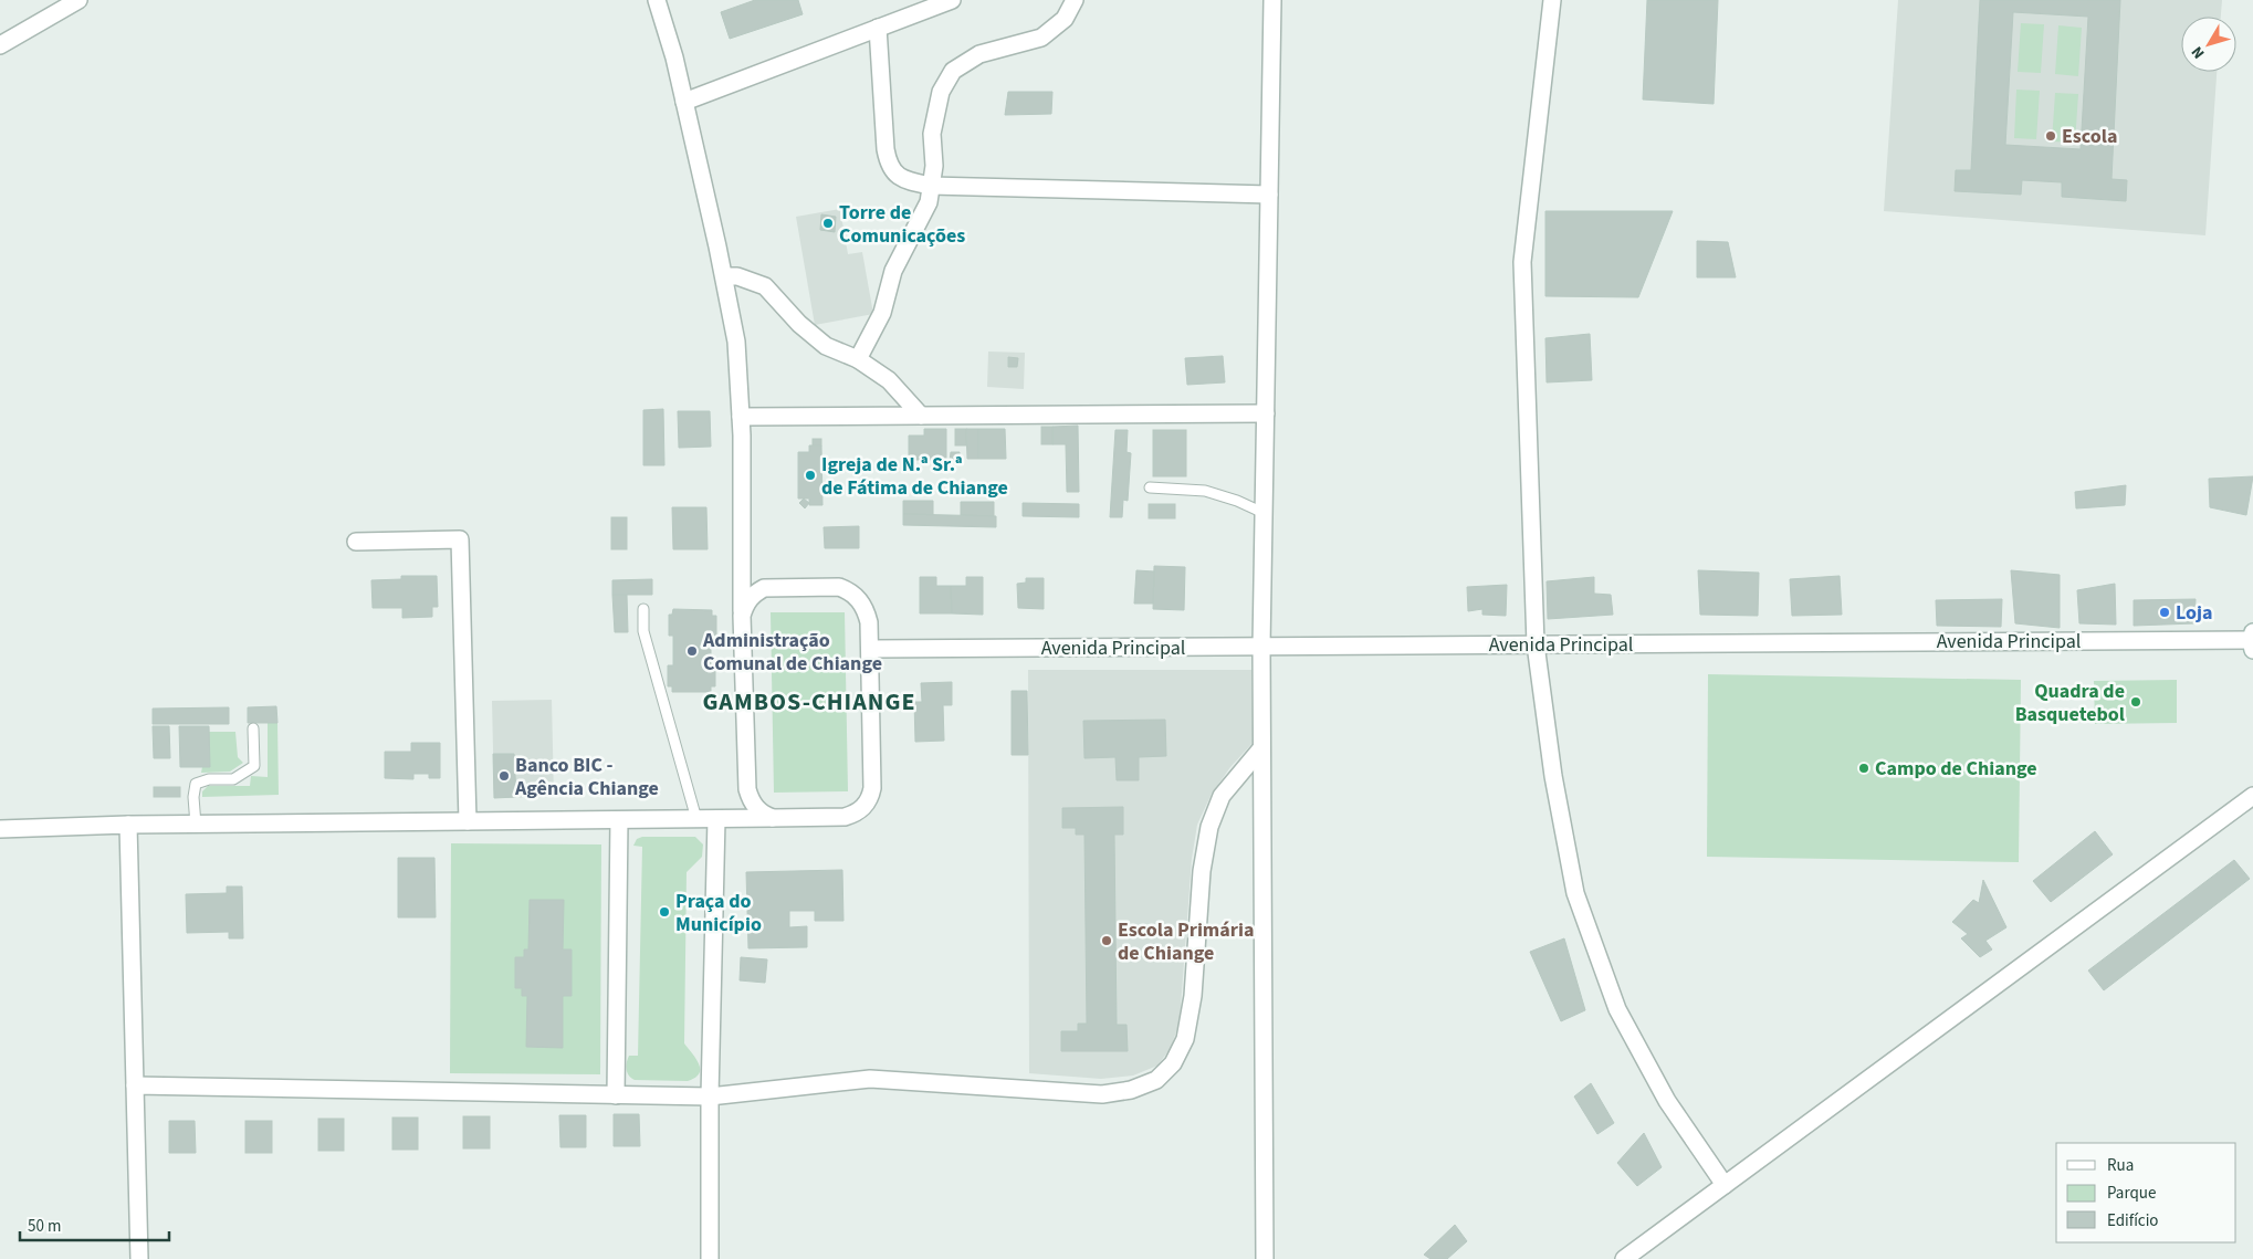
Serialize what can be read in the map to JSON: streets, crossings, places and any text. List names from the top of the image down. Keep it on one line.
{"streets":{"street":["Avenida Principal"]},"districts":["GAMBOS-CHIANGE"],"places":["Escola","Torre de Comunicações","Igreja de N.ª Sr.ª de Fátima de Chiange","Loja","Administração Comunal de Chiange","Quadra de Basquetebol","Campo de Chiange","Banco BIC - Agência Chiange","Praça do Município","Escola Primária de Chiange"],"legend":["Rua","Parque","Edifício"],"scale_bar":"50 m","north":"bottom left"}
